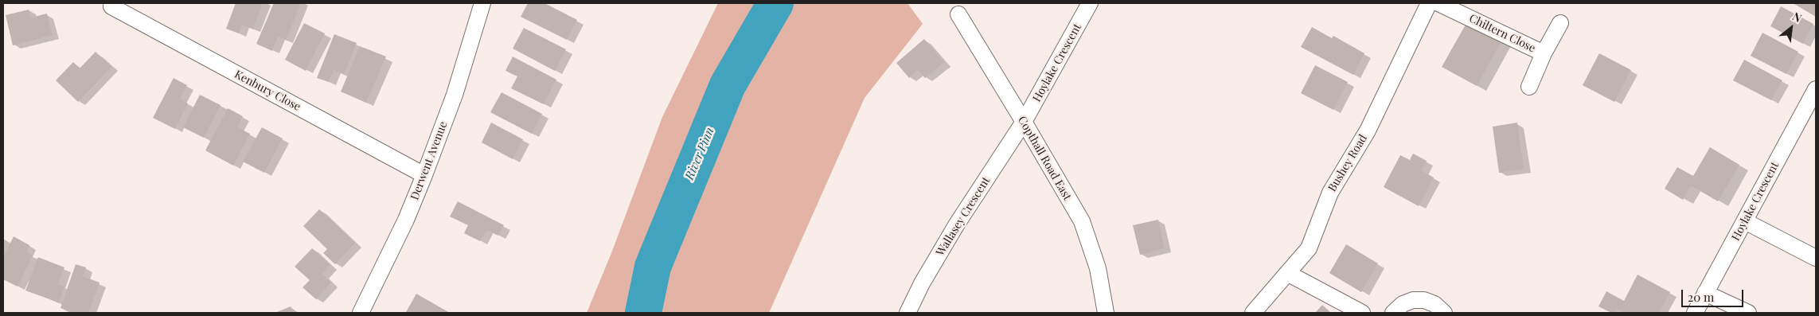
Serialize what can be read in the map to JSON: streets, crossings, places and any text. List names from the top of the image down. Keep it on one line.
{"streets":{"street":["Chiltern Close","Hoylake Crescent","Kenbury Close","Copthall Road East","Derwent Avenue","Bushey Road","Wallasey Crescent"]},"crossings":[["Hoylake Crescent","Copthall Road East"],["Hoylake Crescent","Wallasey Crescent"],["Kenbury Close","Derwent Avenue"],["Copthall Road East","Wallasey Crescent"]],"water":["River Pinn"],"scale_bar":"20 m","north":"top right"}
